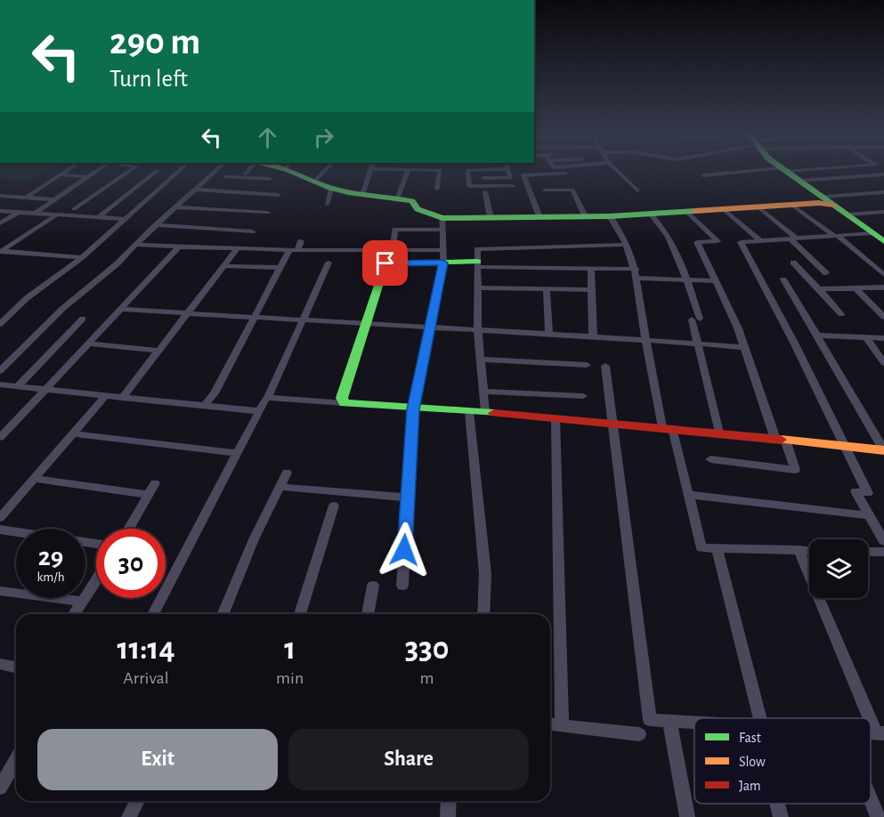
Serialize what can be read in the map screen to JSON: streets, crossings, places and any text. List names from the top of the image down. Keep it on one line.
{"legend":["Fast","Slow","Jam"],"page":{"turn":["290 m","Turn left"],"speed":"29 km/h","limit":"30","eta":["11:14","Arrival","1","min","330","m"],"buttons":["Exit","Share"]}}
